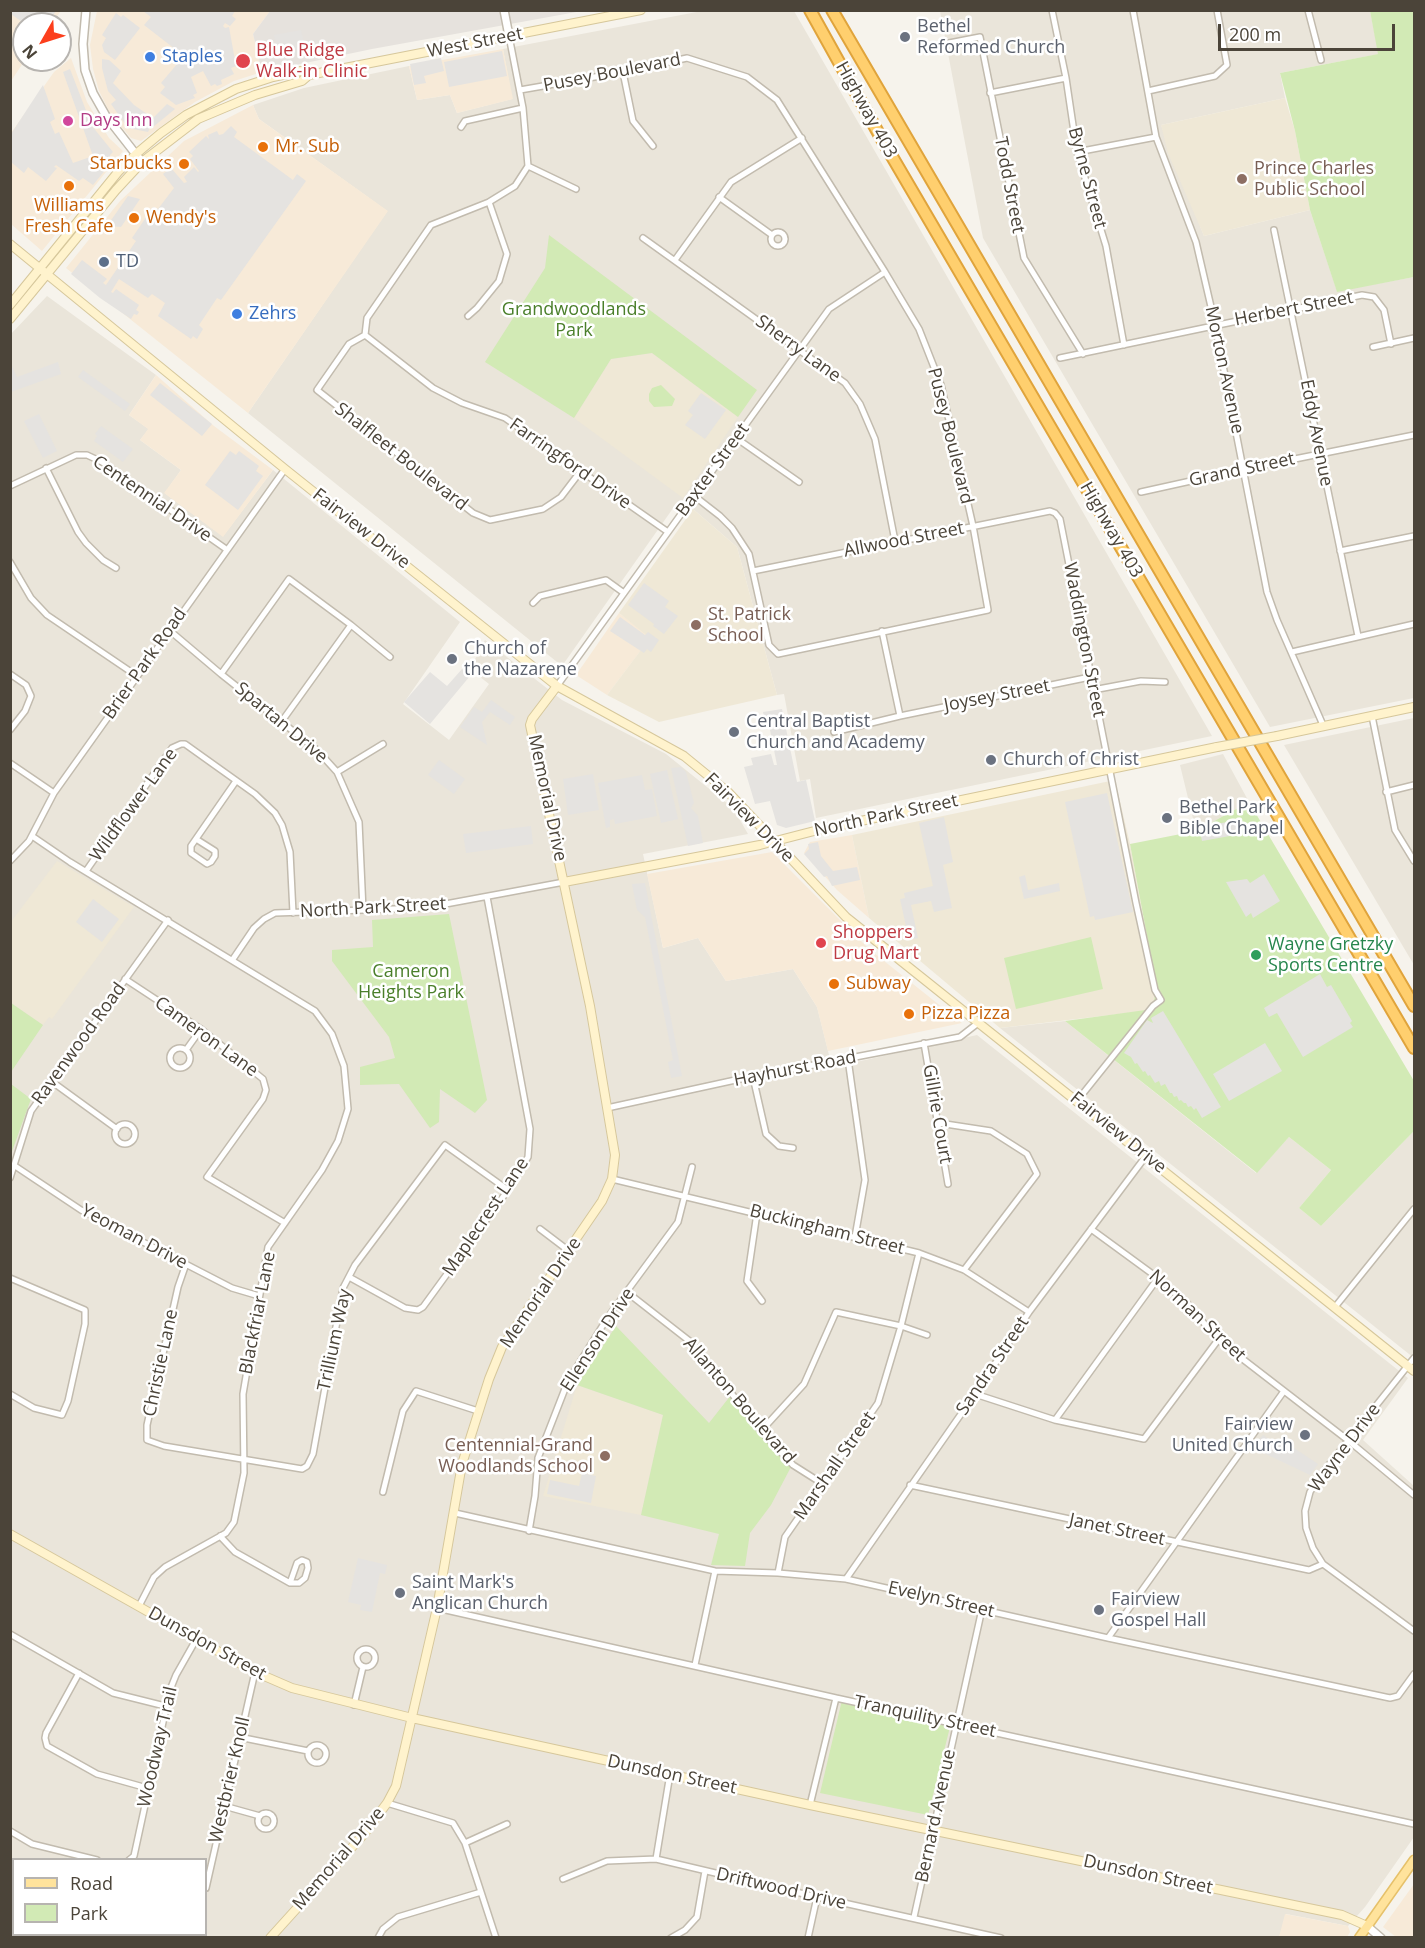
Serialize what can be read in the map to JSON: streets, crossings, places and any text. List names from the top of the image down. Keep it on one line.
{"streets":{"highway":["Highway 403"],"main road":["West Street","Fairview Drive","Memorial Drive","North Park Street","Dunsdon Street"],"street":["Pusey Boulevard","Byrne Street","Todd Street","Herbert Street","Sherry Lane","Morton Avenue","Eddy Avenue","Shalfleet Boulevard","Farringford Drive","Baxter Street","Grand Street","Centennial Drive","Allwood Street","Waddington Street","Brier Park Road","Joysey Street","Spartan Drive","Wildflower Lane","Cameron Lane","Ravenwood Road","Hayhurst Road","Gillrie Court","Maplecrest Lane","Buckingham Street","Yeoman Drive","Blackfriar Lane","Norman Street","Trillium Way","Ellenson Drive","Christie Lane","Sandra Street","Allanton Boulevard","Wayne Drive","Marshall Street","Janet Street","Evelyn Street","Tranquility Street","Woodway Trail","Westbrier Knoll","Bernard Avenue","Driftwood Drive"]},"crossings":[["West Street","Fairview Drive"],["Pusey Boulevard","Baxter Street"],["Pusey Boulevard","Allwood Street"],["Byrne Street","Herbert Street"],["Todd Street","Herbert Street"],["Herbert Street","Morton Avenue"],["Herbert Street","Eddy Avenue"],["Sherry Lane","Baxter Street"],["Sherry Lane","Allwood Street"],["Morton Avenue","Grand Street"],["Morton Avenue","North Park Street"],["Eddy Avenue","Grand Street"],["Shalfleet Boulevard","Farringford Drive"],["Farringford Drive","Baxter Street"],["Baxter Street","Fairview Drive"],["Baxter Street","Memorial Drive"],["Centennial Drive","Brier Park Road"],["Fairview Drive","Waddington Street"],["Fairview Drive","Brier Park Road"],["Fairview Drive","Memorial Drive"],["Fairview Drive","North Park Street"],["Fairview Drive","Hayhurst Road"],["Fairview Drive","Sandra Street"],["Fairview Drive","Wayne Drive"],["Allwood Street","Waddington Street"],["Waddington Street","Joysey Street"],["Waddington Street","North Park Street"],["Brier Park Road","Spartan Drive"],["Brier Park Road","Blackfriar Lane"],["Spartan Drive","North Park Street"],["Memorial Drive","North Park Street"],["Memorial Drive","Hayhurst Road"],["Memorial Drive","Buckingham Street"],["Memorial Drive","Evelyn Street"],["Memorial Drive","Dunsdon Street"],["Memorial Drive","Tranquility Street"],["Wildflower Lane","North Park Street"],["Wildflower Lane","Blackfriar Lane"],["North Park Street","Maplecrest Lane"],["North Park Street","Blackfriar Lane"],["Cameron Lane","Ravenwood Road"],["Cameron Lane","Blackfriar Lane"],["Ravenwood Road","Yeoman Drive"],["Ravenwood Road","Blackfriar Lane"],["Hayhurst Road","Gillrie Court"],["Maplecrest Lane","Trillium Way"],["Buckingham Street","Ellenson Drive"],["Buckingham Street","Sandra Street"],["Buckingham Street","Marshall Street"],["Yeoman Drive","Blackfriar Lane"],["Yeoman Drive","Christie Lane"],["Blackfriar Lane","Trillium Way"],["Blackfriar Lane","Christie Lane"],["Blackfriar Lane","Dunsdon Street"],["Norman Street","Sandra Street"],["Norman Street","Wayne Drive"],["Trillium Way","Christie Lane"],["Ellenson Drive","Allanton Boulevard"],["Ellenson Drive","Evelyn Street"],["Sandra Street","Janet Street"],["Sandra Street","Evelyn Street"],["Allanton Boulevard","Marshall Street"],["Wayne Drive","Janet Street"],["Marshall Street","Evelyn Street"],["Evelyn Street","Bernard Avenue"],["Dunsdon Street","Woodway Trail"],["Dunsdon Street","Westbrier Knoll"],["Dunsdon Street","Bernard Avenue"],["Tranquility Street","Bernard Avenue"],["Bernard Avenue","Driftwood Drive"]],"parks":["Grandwoodlands Park","Cameron Heights Park"],"places":["Bethel Reformed Church","Staples","Blue Ridge Walk-in Clinic","Days Inn","Mr. Sub","Starbucks","Prince Charles Public School","Williams Fresh Cafe","Wendy's","TD","Zehrs","St. Patrick School","Church of the Nazarene","Central Baptist Church and Academy","Church of Christ","Bethel Park Bible Chapel","Shoppers Drug Mart","Wayne Gretzky Sports Centre","Subway","Pizza Pizza","Fairview United Church","Centennial-Grand Woodlands School","Saint Mark's Anglican Church","Fairview Gospel Hall"],"legend":["Road","Park"],"scale_bar":"200 m","north":"bottom left"}
